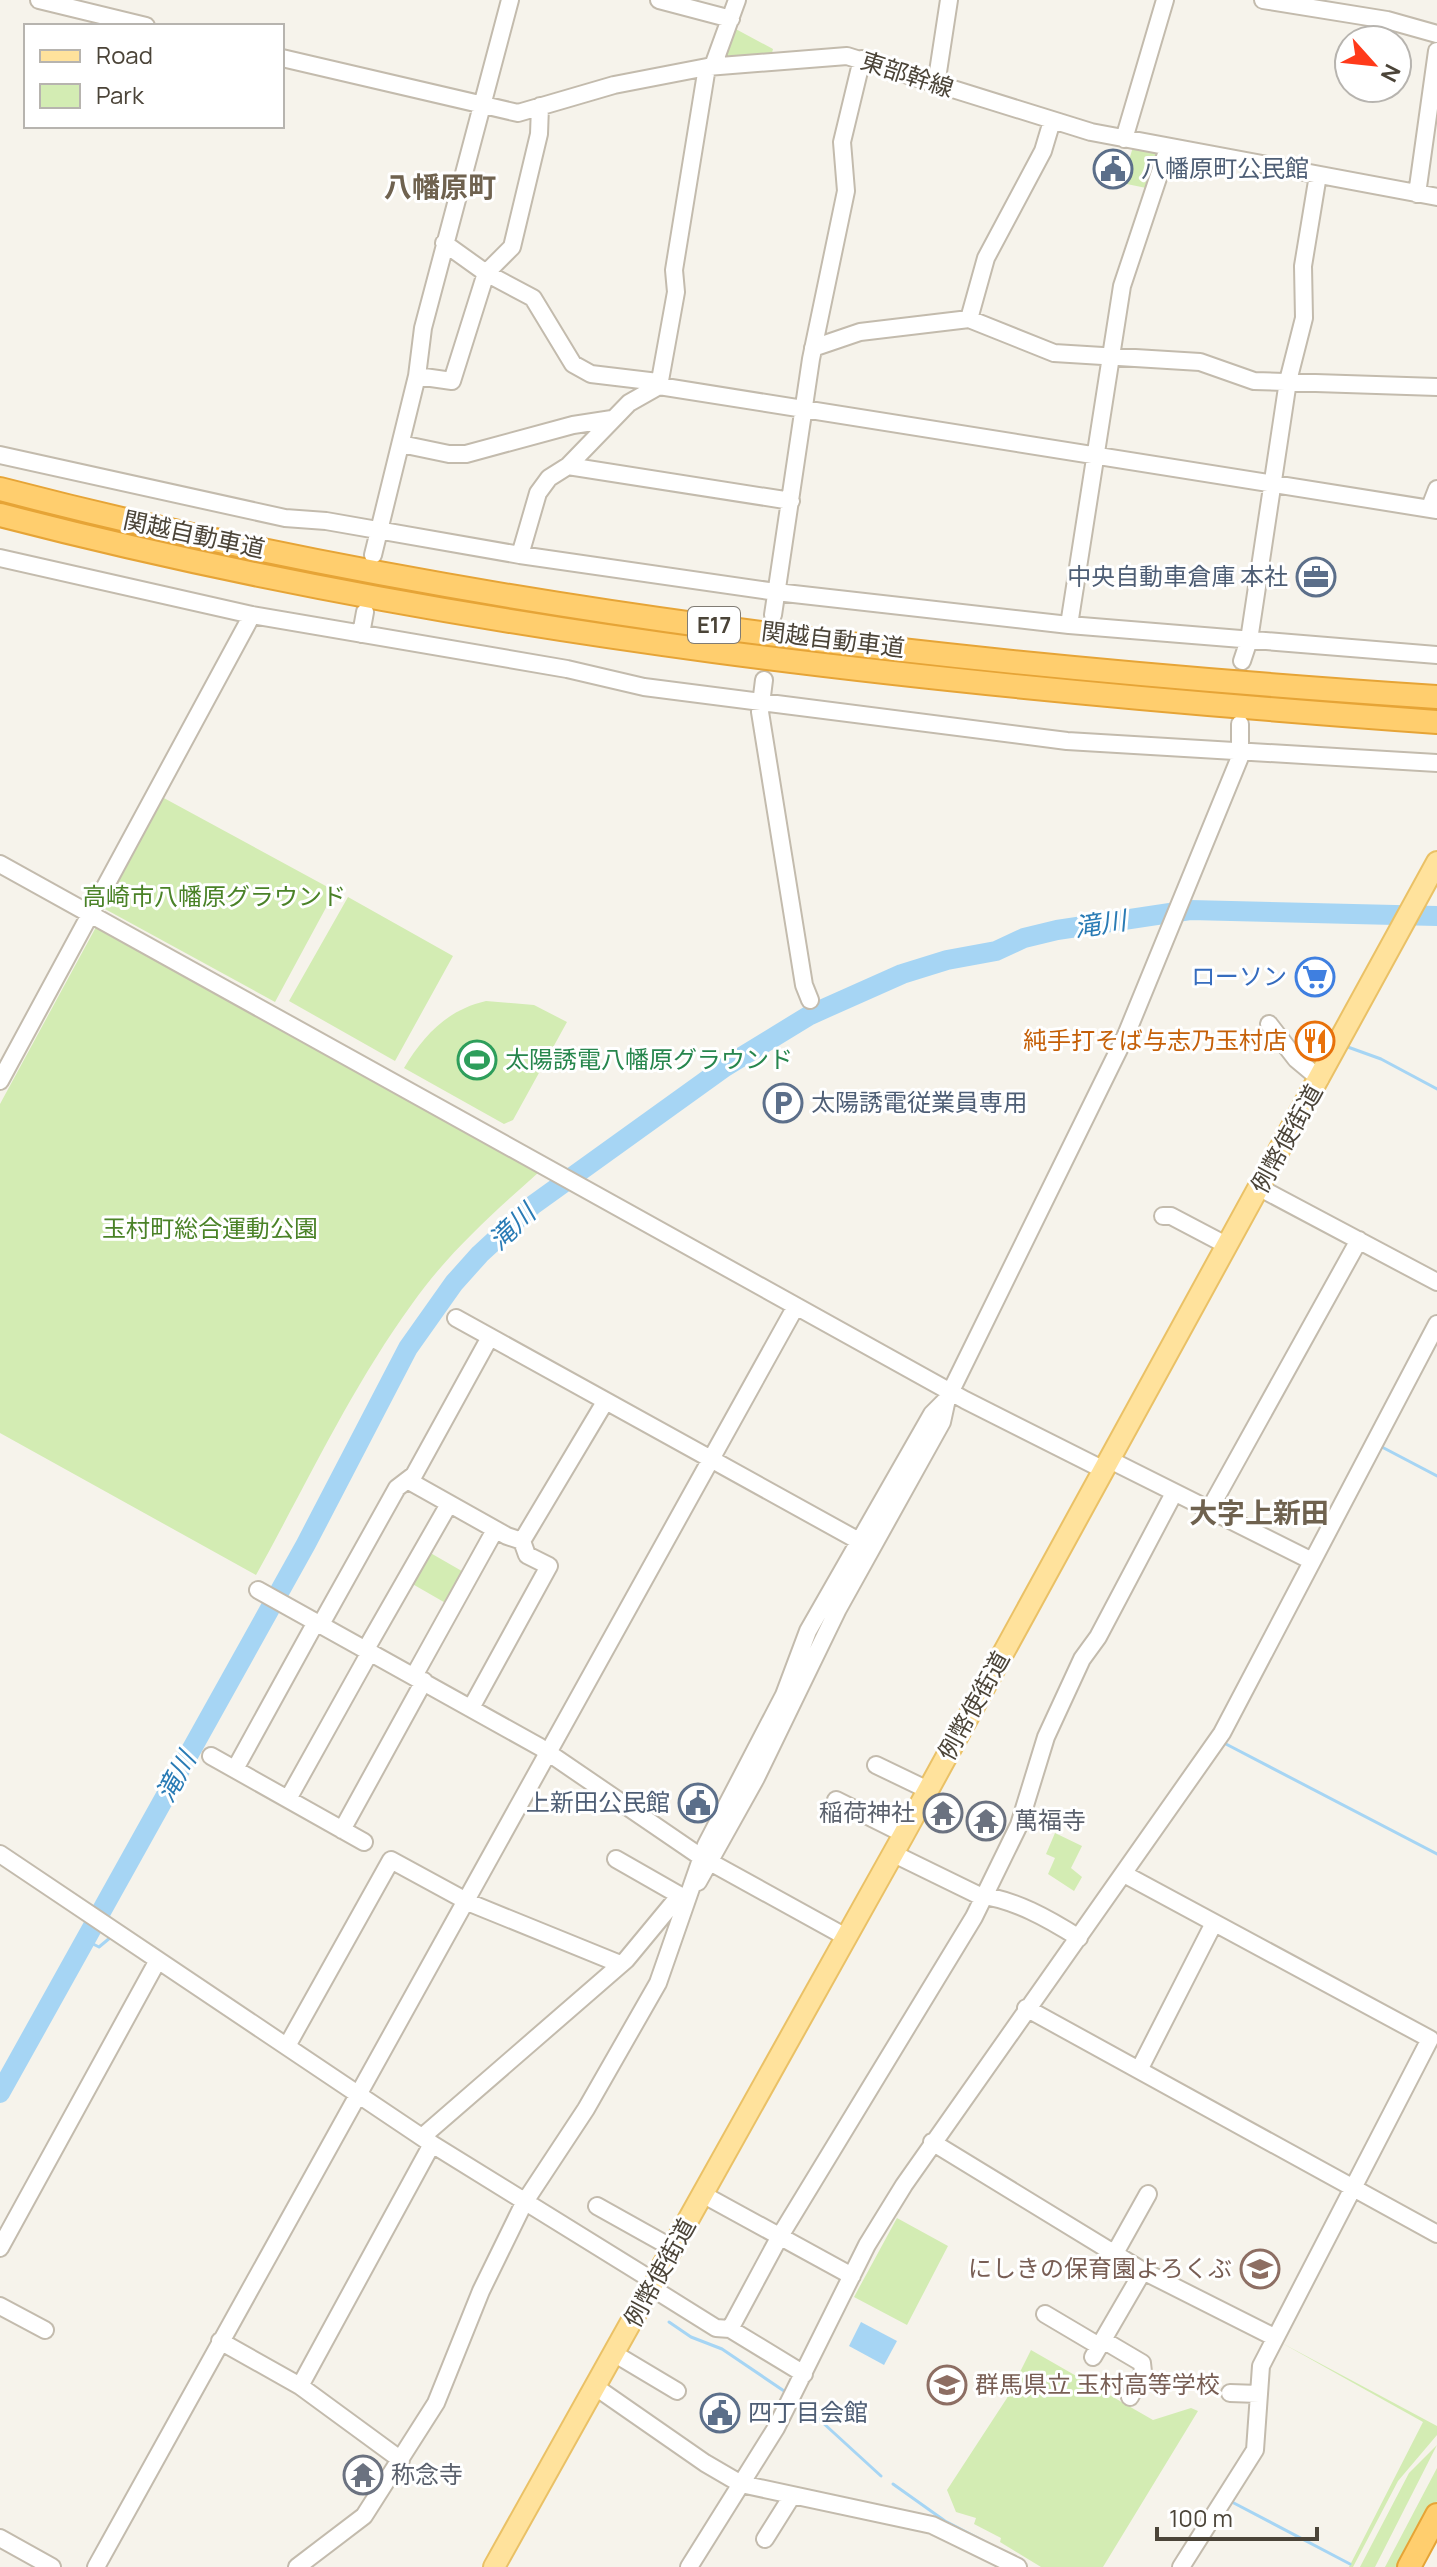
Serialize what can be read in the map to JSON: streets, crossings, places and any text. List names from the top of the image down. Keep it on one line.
{"streets":{"highway":["関越自動車道","E17"],"main road":["例幣使街道"],"street":["東部幹線"]},"districts":["八幡原町","大字上新田"],"water":["滝川"],"parks":["高崎市八幡原グラウンド","玉村町総合運動公園"],"places":{"public building":["八幡原町公民館","上新田公民館","四丁目会館"],"office":["中央自動車倉庫 本社"],"supermarket":["ローソン"],"restaurant":["純手打そば与志乃玉村店"],"sports":["太陽誘電八幡原グラウンド"],"parking":["太陽誘電従業員専用"],"temple":["稲荷神社","萬福寺","称念寺"],"school or university":["にしきの保育園よろくぶ","群馬県立 玉村高等学校"]},"legend":["Road","Park"],"scale_bar":"100 m","north":"bottom right"}
